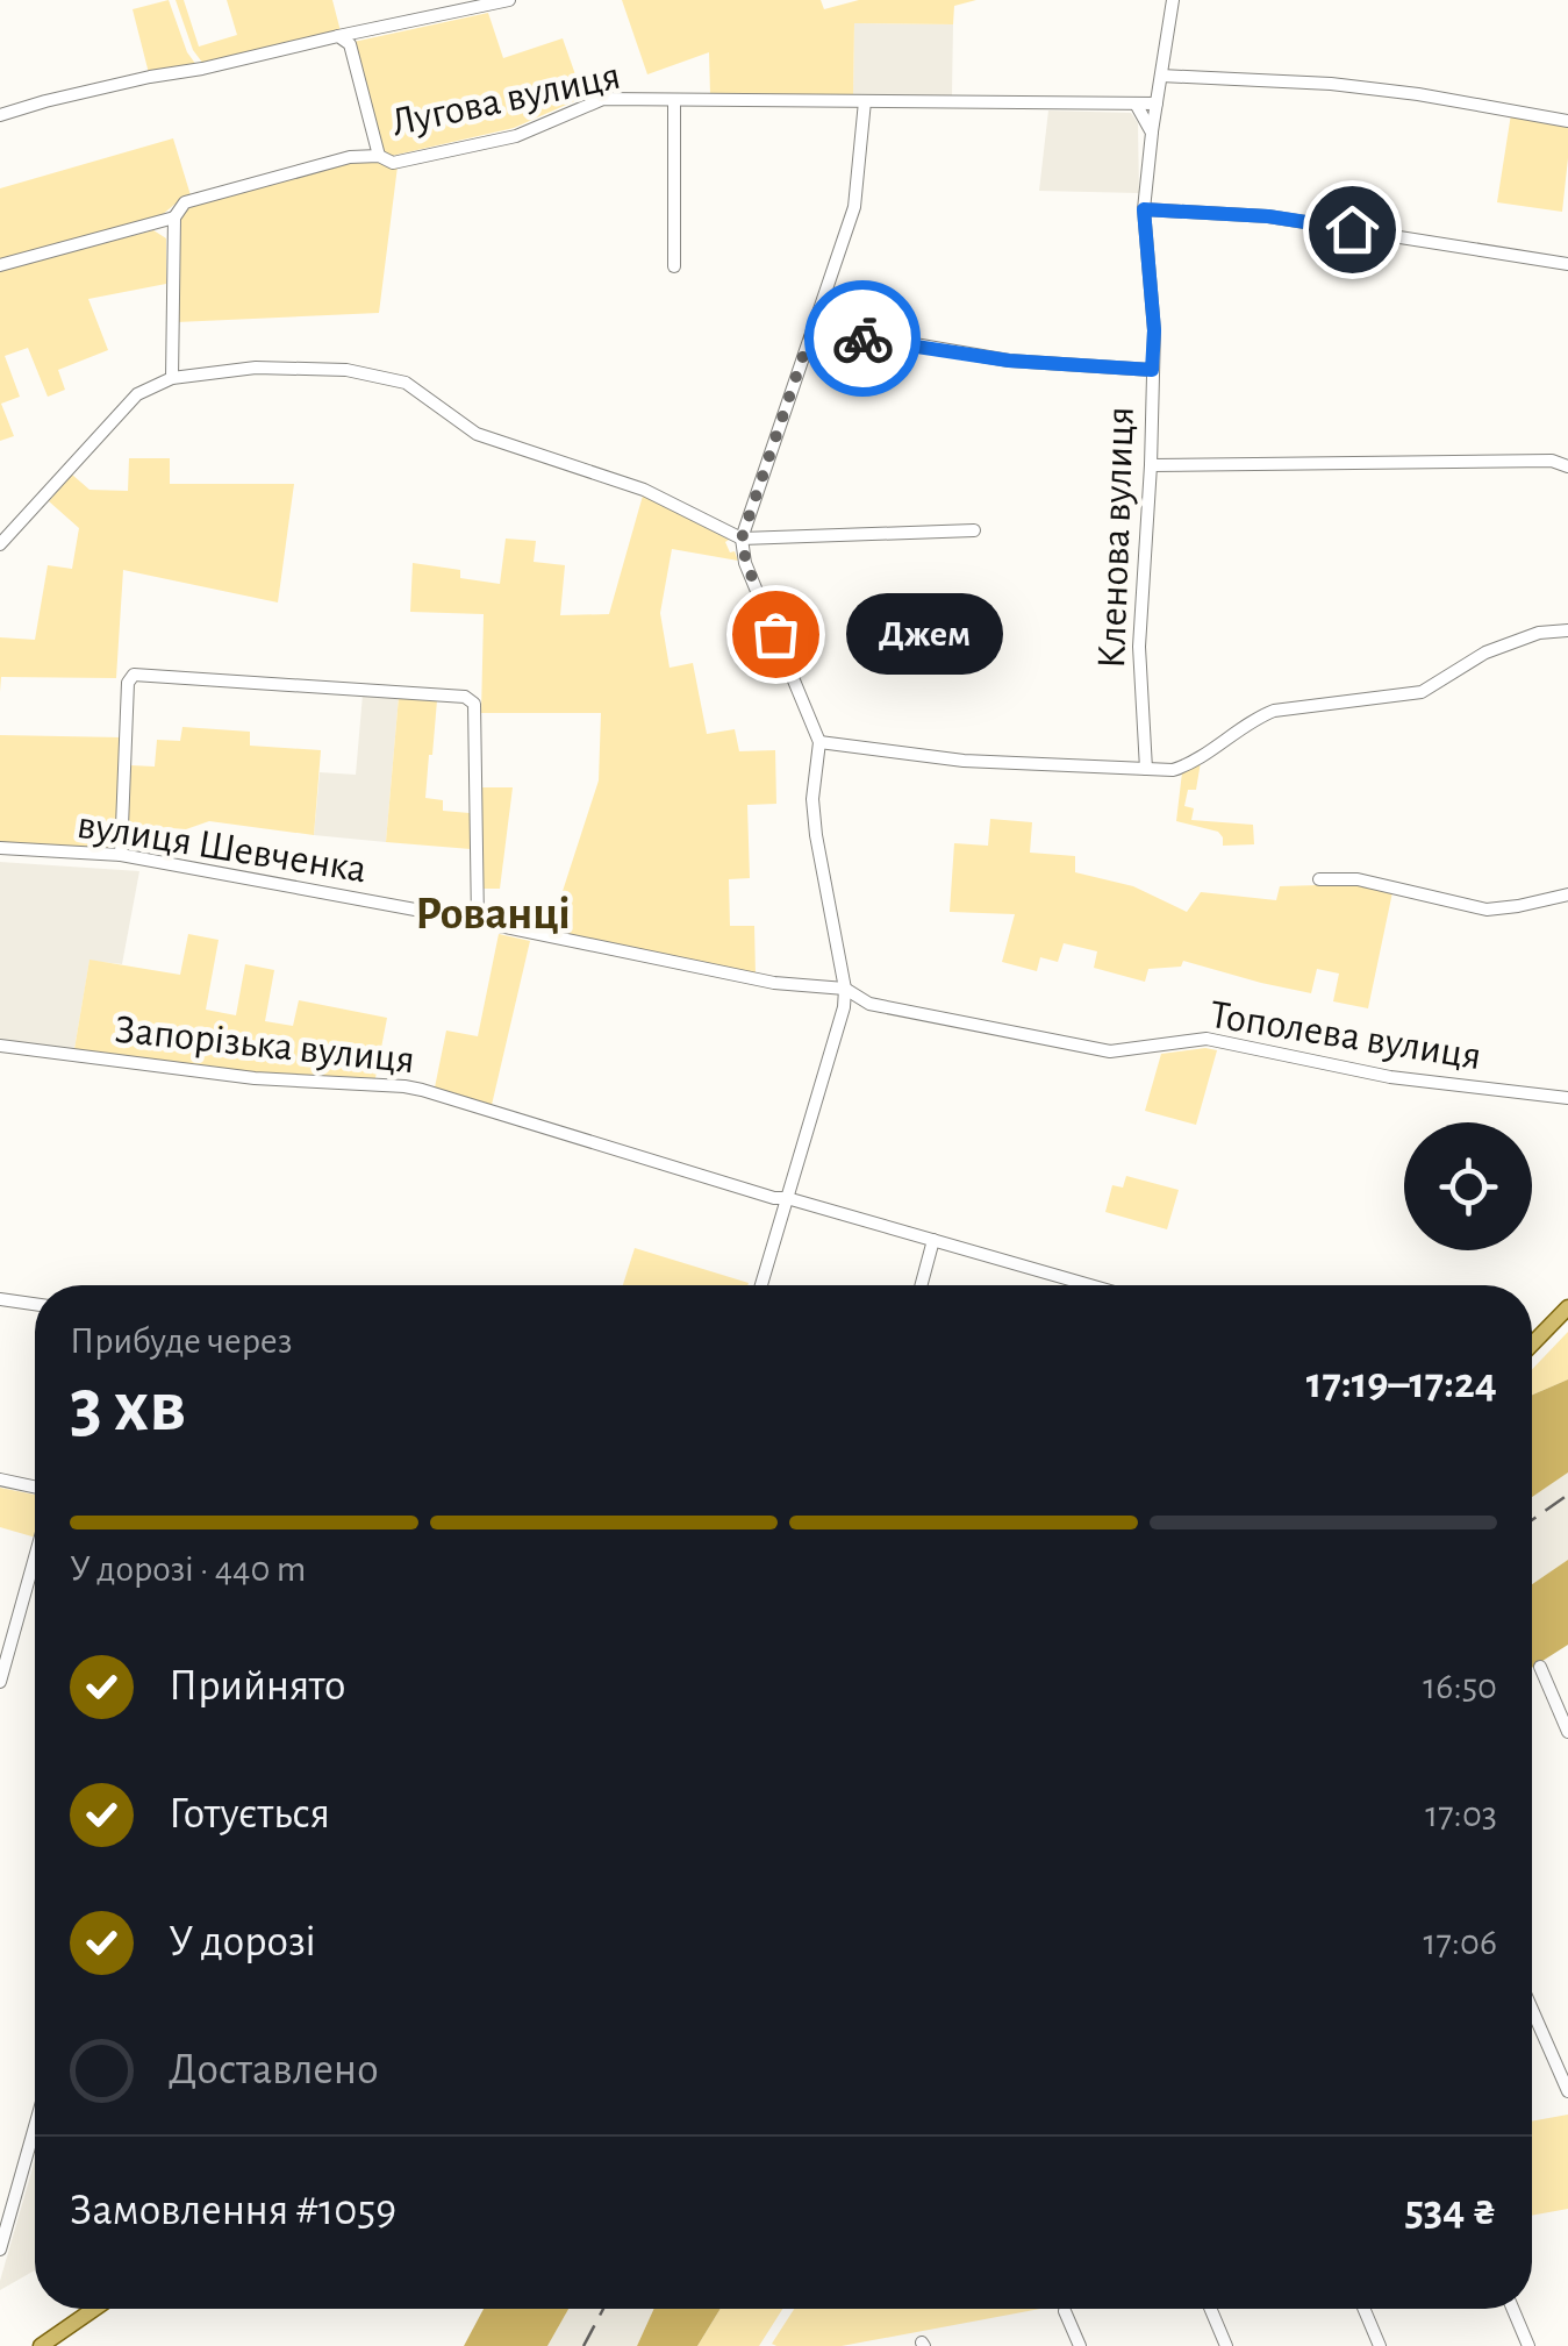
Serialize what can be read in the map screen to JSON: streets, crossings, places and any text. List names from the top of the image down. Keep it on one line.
{"streets":{"street":["Лугова вулиця","Кленова вулиця","вулиця Шевченка","Тополева вулиця","Запорізька вулиця"]},"crossings":[["Лугова вулиця","Кленова вулиця"],["вулиця Шевченка","Тополева вулиця"]],"districts":["Рованці"],"places":["Джем"],"page":{"bubble":"Джем","heading":["3 хв","Прибуде через","17:19–17:24"],"panel":["Замовлення #1059","534 ₴"],"bar":"У дорозі · 440 m","list":[["Прийнято","16:50"],["Готується","17:03"],["У дорозі","17:06"],"Доставлено"]}}
